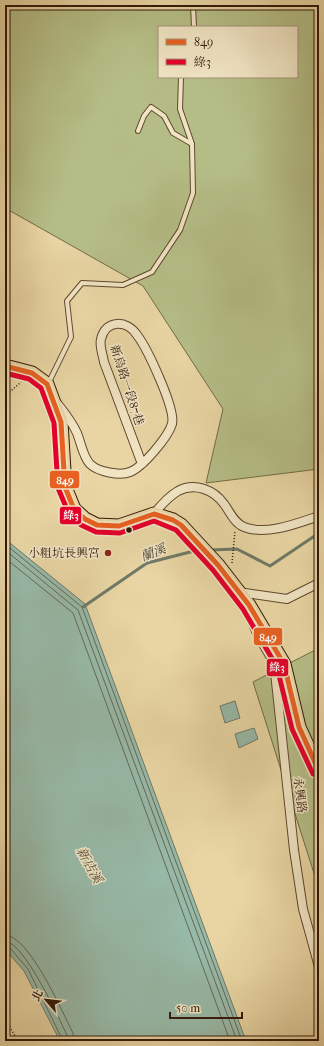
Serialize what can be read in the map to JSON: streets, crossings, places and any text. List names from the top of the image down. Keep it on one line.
{"streets":{"street":["新烏路一段87巷","永興路"]},"water":["蘭溪","新店溪"],"places":["小粗坑長興宮"],"lines":["transit line 849","transit line 綠3"],"legend":["849","綠3"],"scale_bar":"50 m","north":"top left"}
